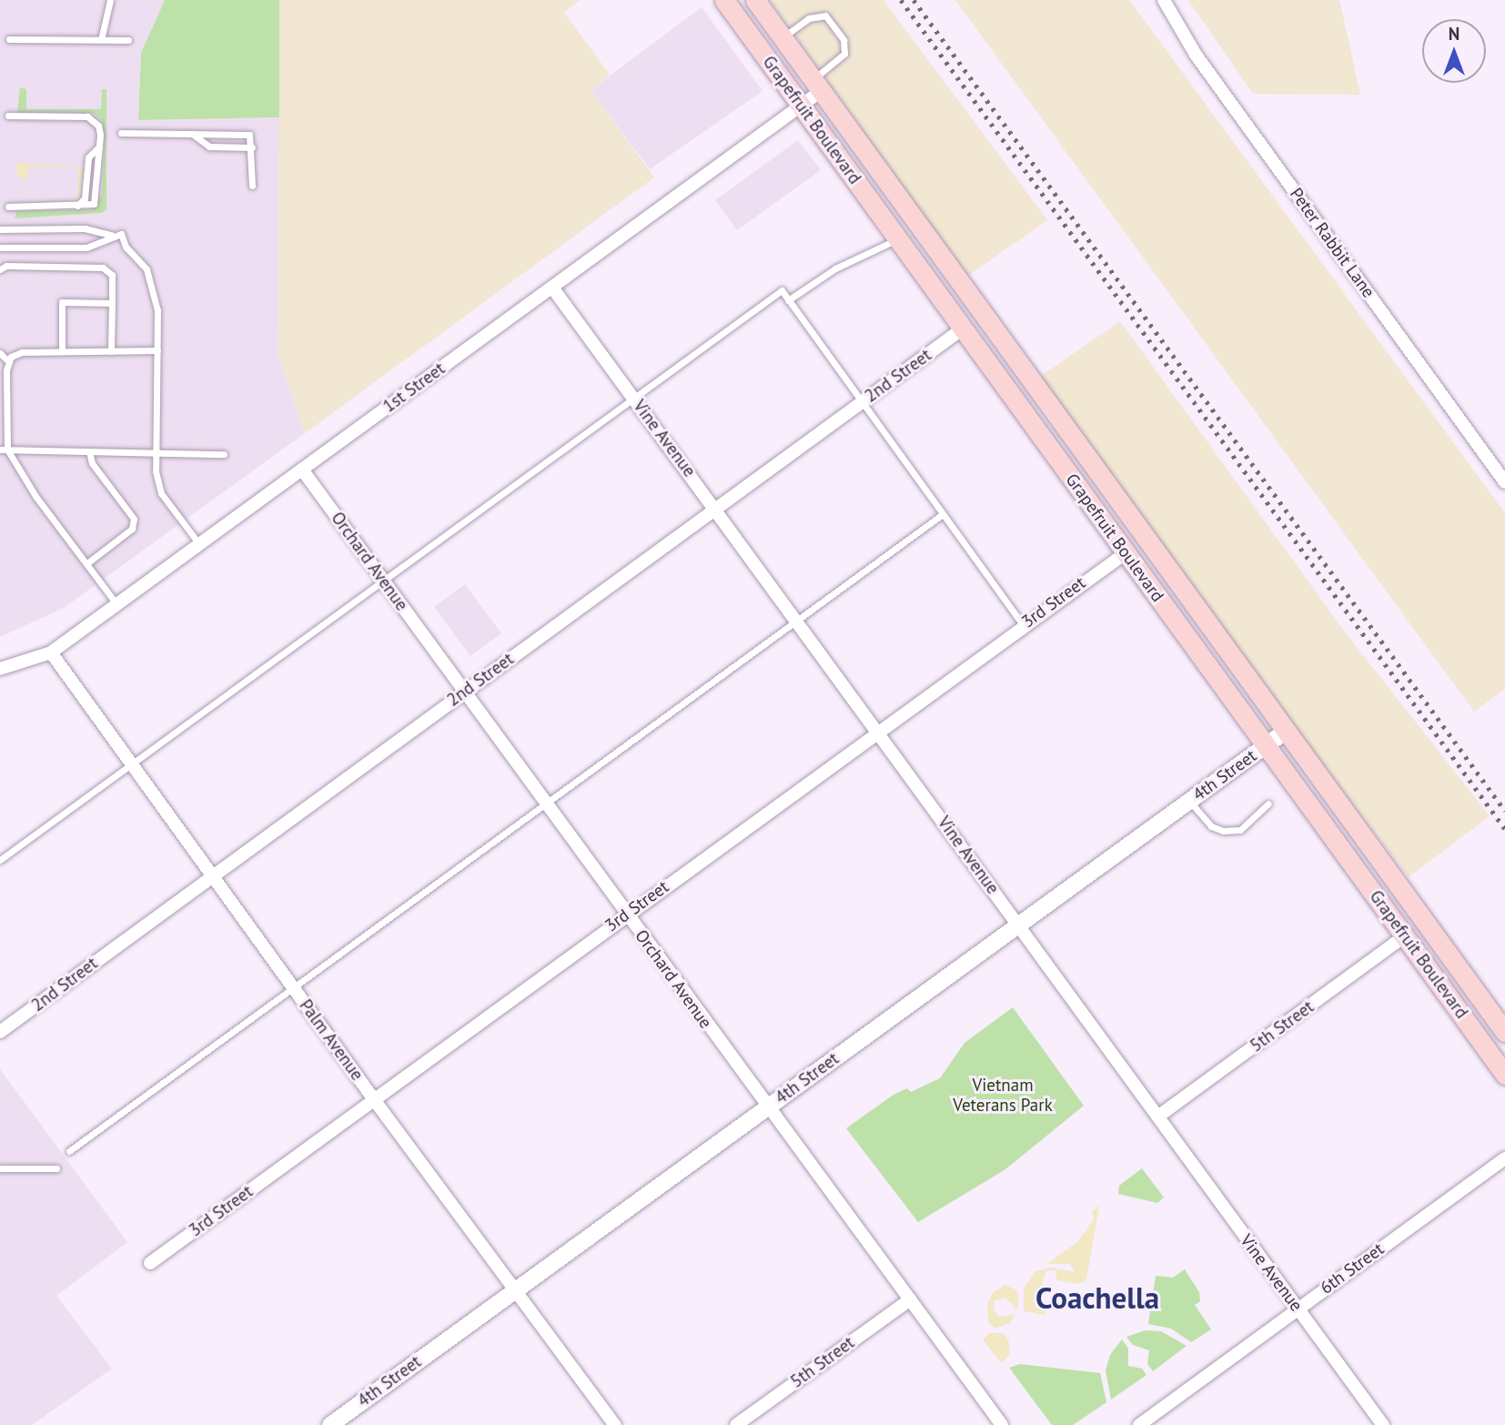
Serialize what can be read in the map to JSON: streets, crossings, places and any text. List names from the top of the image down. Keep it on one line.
{"streets":{"main road":["Grapefruit Boulevard"],"street":["Peter Rabbit Lane","2nd Street","1st Street","Vine Avenue","Orchard Avenue","3rd Street","4th Street","5th Street","Palm Avenue","6th Street"]},"crossings":[["Grapefruit Boulevard","2nd Street"],["Grapefruit Boulevard","1st Street"],["Grapefruit Boulevard","3rd Street"],["Grapefruit Boulevard","4th Street"],["Grapefruit Boulevard","5th Street"],["2nd Street","Vine Avenue"],["2nd Street","Orchard Avenue"],["2nd Street","Palm Avenue"],["1st Street","Vine Avenue"],["1st Street","Orchard Avenue"],["1st Street","Palm Avenue"],["Vine Avenue","3rd Street"],["Vine Avenue","4th Street"],["Vine Avenue","5th Street"],["Vine Avenue","6th Street"],["Orchard Avenue","3rd Street"],["Orchard Avenue","4th Street"],["Orchard Avenue","5th Street"],["3rd Street","Palm Avenue"],["4th Street","Palm Avenue"]],"districts":["Coachella"],"parks":["Vietnam Veterans Park"],"north":"top"}
